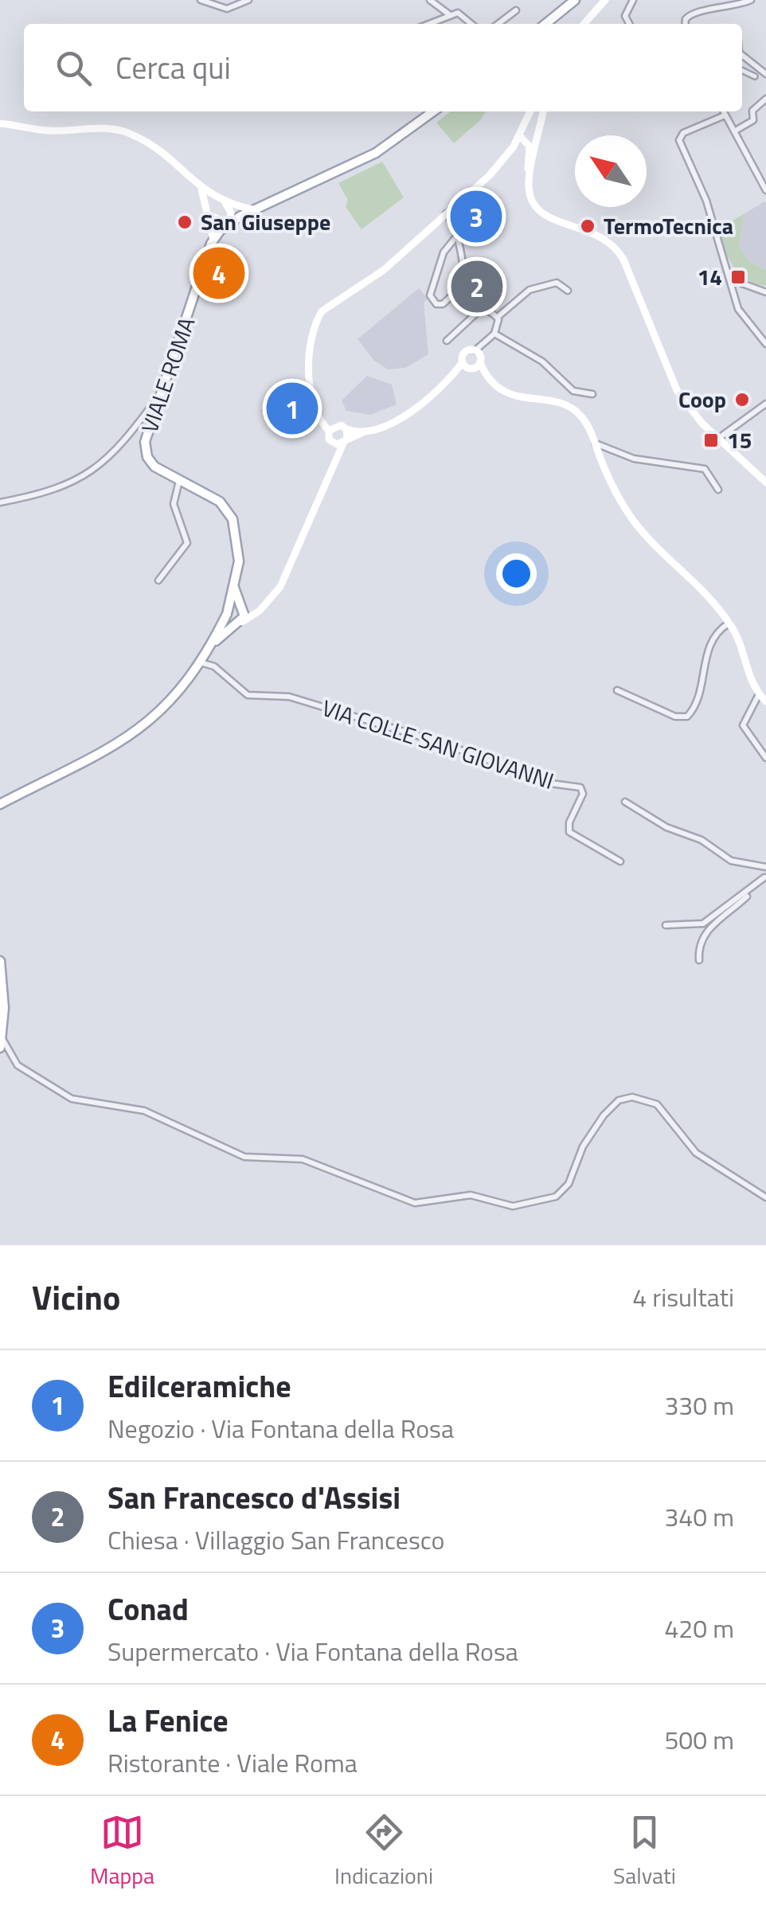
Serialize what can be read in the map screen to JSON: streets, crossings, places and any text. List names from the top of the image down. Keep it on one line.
{"streets":{"main road":["VIALE ROMA"],"street":["VIA COLLE SAN GIOVANNI"]},"crossings":[["VIALE ROMA","VIA COLLE SAN GIOVANNI"]],"places":{"other":["San Giuseppe","TermoTecnica","Coop"],"transit":["14","15"]},"north":"top left","page":{"search":"Cerca qui","pins":["3","4","2","1"],"heading":["Vicino","4 risultati"],"list":[{"mark":"1","name":"Edilceramiche","note":"Negozio · Via Fontana della Rosa","value":"330 m"},{"mark":"2","name":"San Francesco d'Assisi","note":"Chiesa · Villaggio San Francesco","value":"340 m"},{"mark":"3","name":"Conad","note":"Supermercato · Via Fontana della Rosa","value":"420 m"},{"mark":"4","name":"La Fenice","note":"Ristorante · Viale Roma","value":"500 m"}],"nav":["Mappa","Indicazioni","Salvati"]}}
